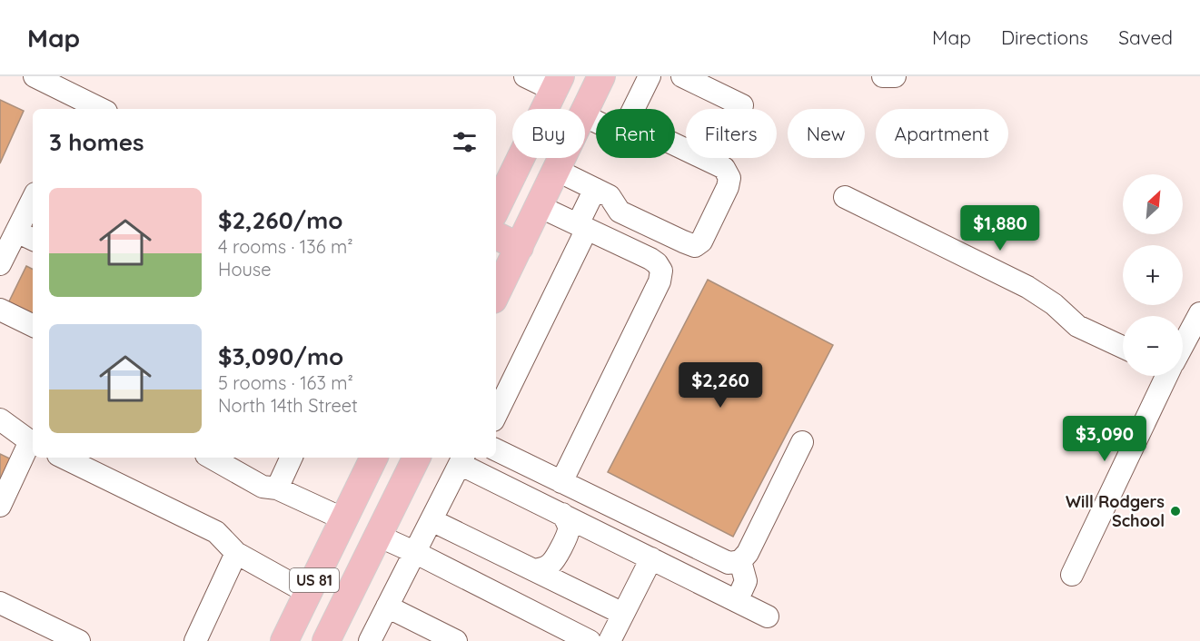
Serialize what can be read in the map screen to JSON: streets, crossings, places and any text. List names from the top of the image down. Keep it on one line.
{"streets":{"main road":["US 81"]},"places":["Will Rodgers School"],"north":"top right","page":{"header":"Map","nav":["Map","Directions","Saved"],"chip":["Buy","Rent","Filters","New","Apartment"],"heading":"3 homes","map_buttons":["+","−"],"list":[{"name":"$2,260/mo","note":"4 rooms · 136 m² · House"},{"name":"$3,090/mo","note":"5 rooms · 163 m² · North 14th Street"}],"price":["$1,880","$2,260","$3,090"]}}
